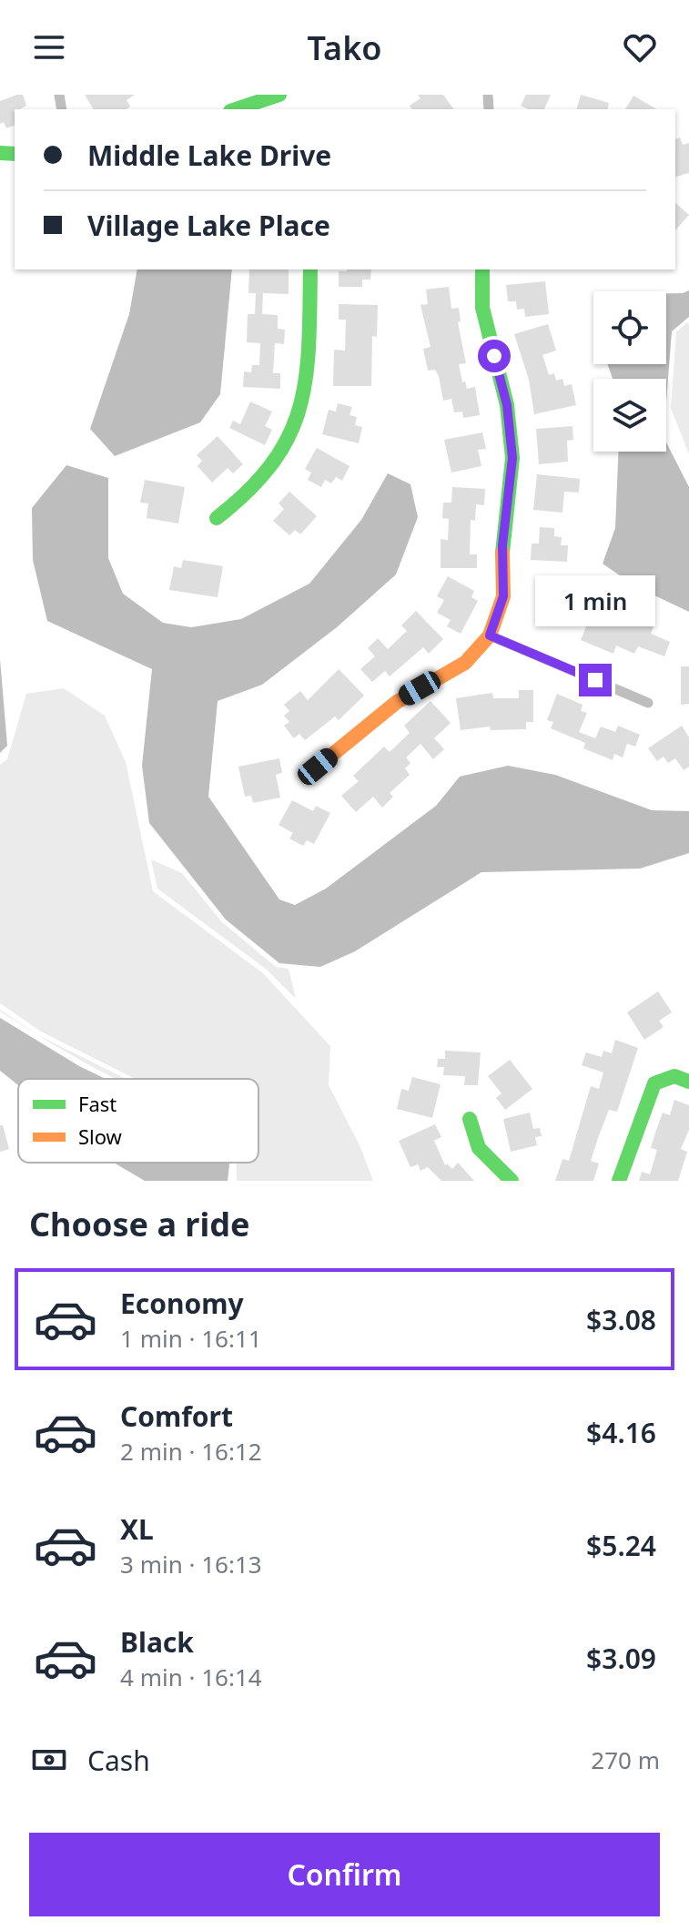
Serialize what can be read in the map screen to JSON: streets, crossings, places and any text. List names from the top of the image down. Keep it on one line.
{"legend":["Fast","Slow"],"page":{"header":"Tako","banner":["Middle Lake Drive","Village Lake Place"],"bubble":"1 min","heading":"Choose a ride","list":[{"name":"Economy","note":"1 min · 16:11","value":"$3.08"},{"name":"Comfort","note":"2 min · 16:12","value":"$4.16"},{"name":"XL","note":"3 min · 16:13","value":"$5.24"},{"name":"Black","note":"4 min · 16:14","value":"$3.09"}],"pay":["Cash","270 m"],"buttons":"Confirm"}}
